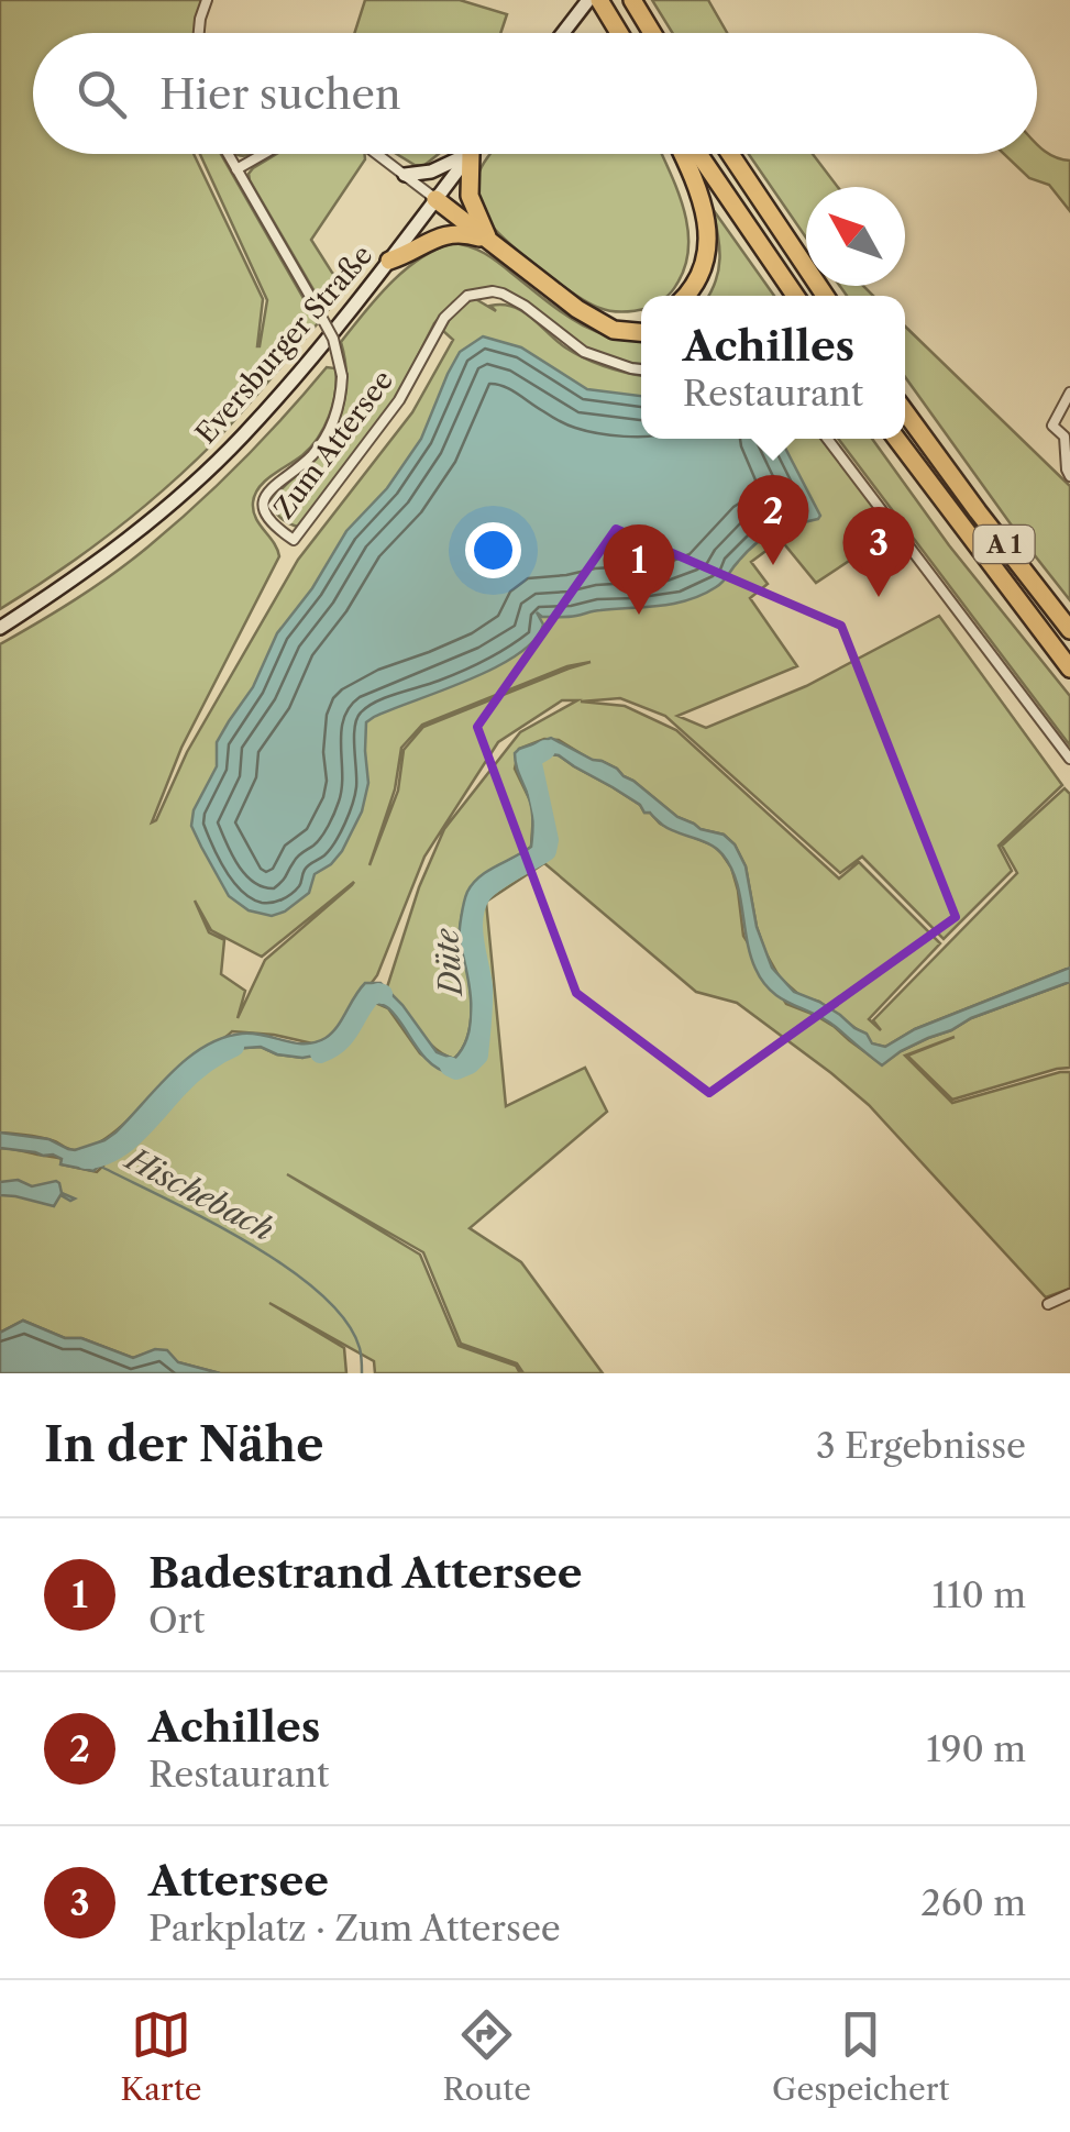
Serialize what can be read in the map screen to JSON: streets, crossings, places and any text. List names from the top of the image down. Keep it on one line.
{"streets":{"highway":["A 1"],"main road":["Eversburger Straße"],"street":["Zum Attersee"]},"water":["Düte","Hischebach"],"north":"top left","page":{"search":"Hier suchen","popup":["Achilles","Restaurant"],"pins":["2","3","1"],"heading":["In der Nähe","3 Ergebnisse"],"list":[{"mark":"1","name":"Badestrand Attersee","note":"Ort","value":"110 m"},{"mark":"2","name":"Achilles","note":"Restaurant","value":"190 m"},{"mark":"3","name":"Attersee","note":"Parkplatz · Zum Attersee","value":"260 m"}],"nav":["Karte","Route","Gespeichert"]}}
